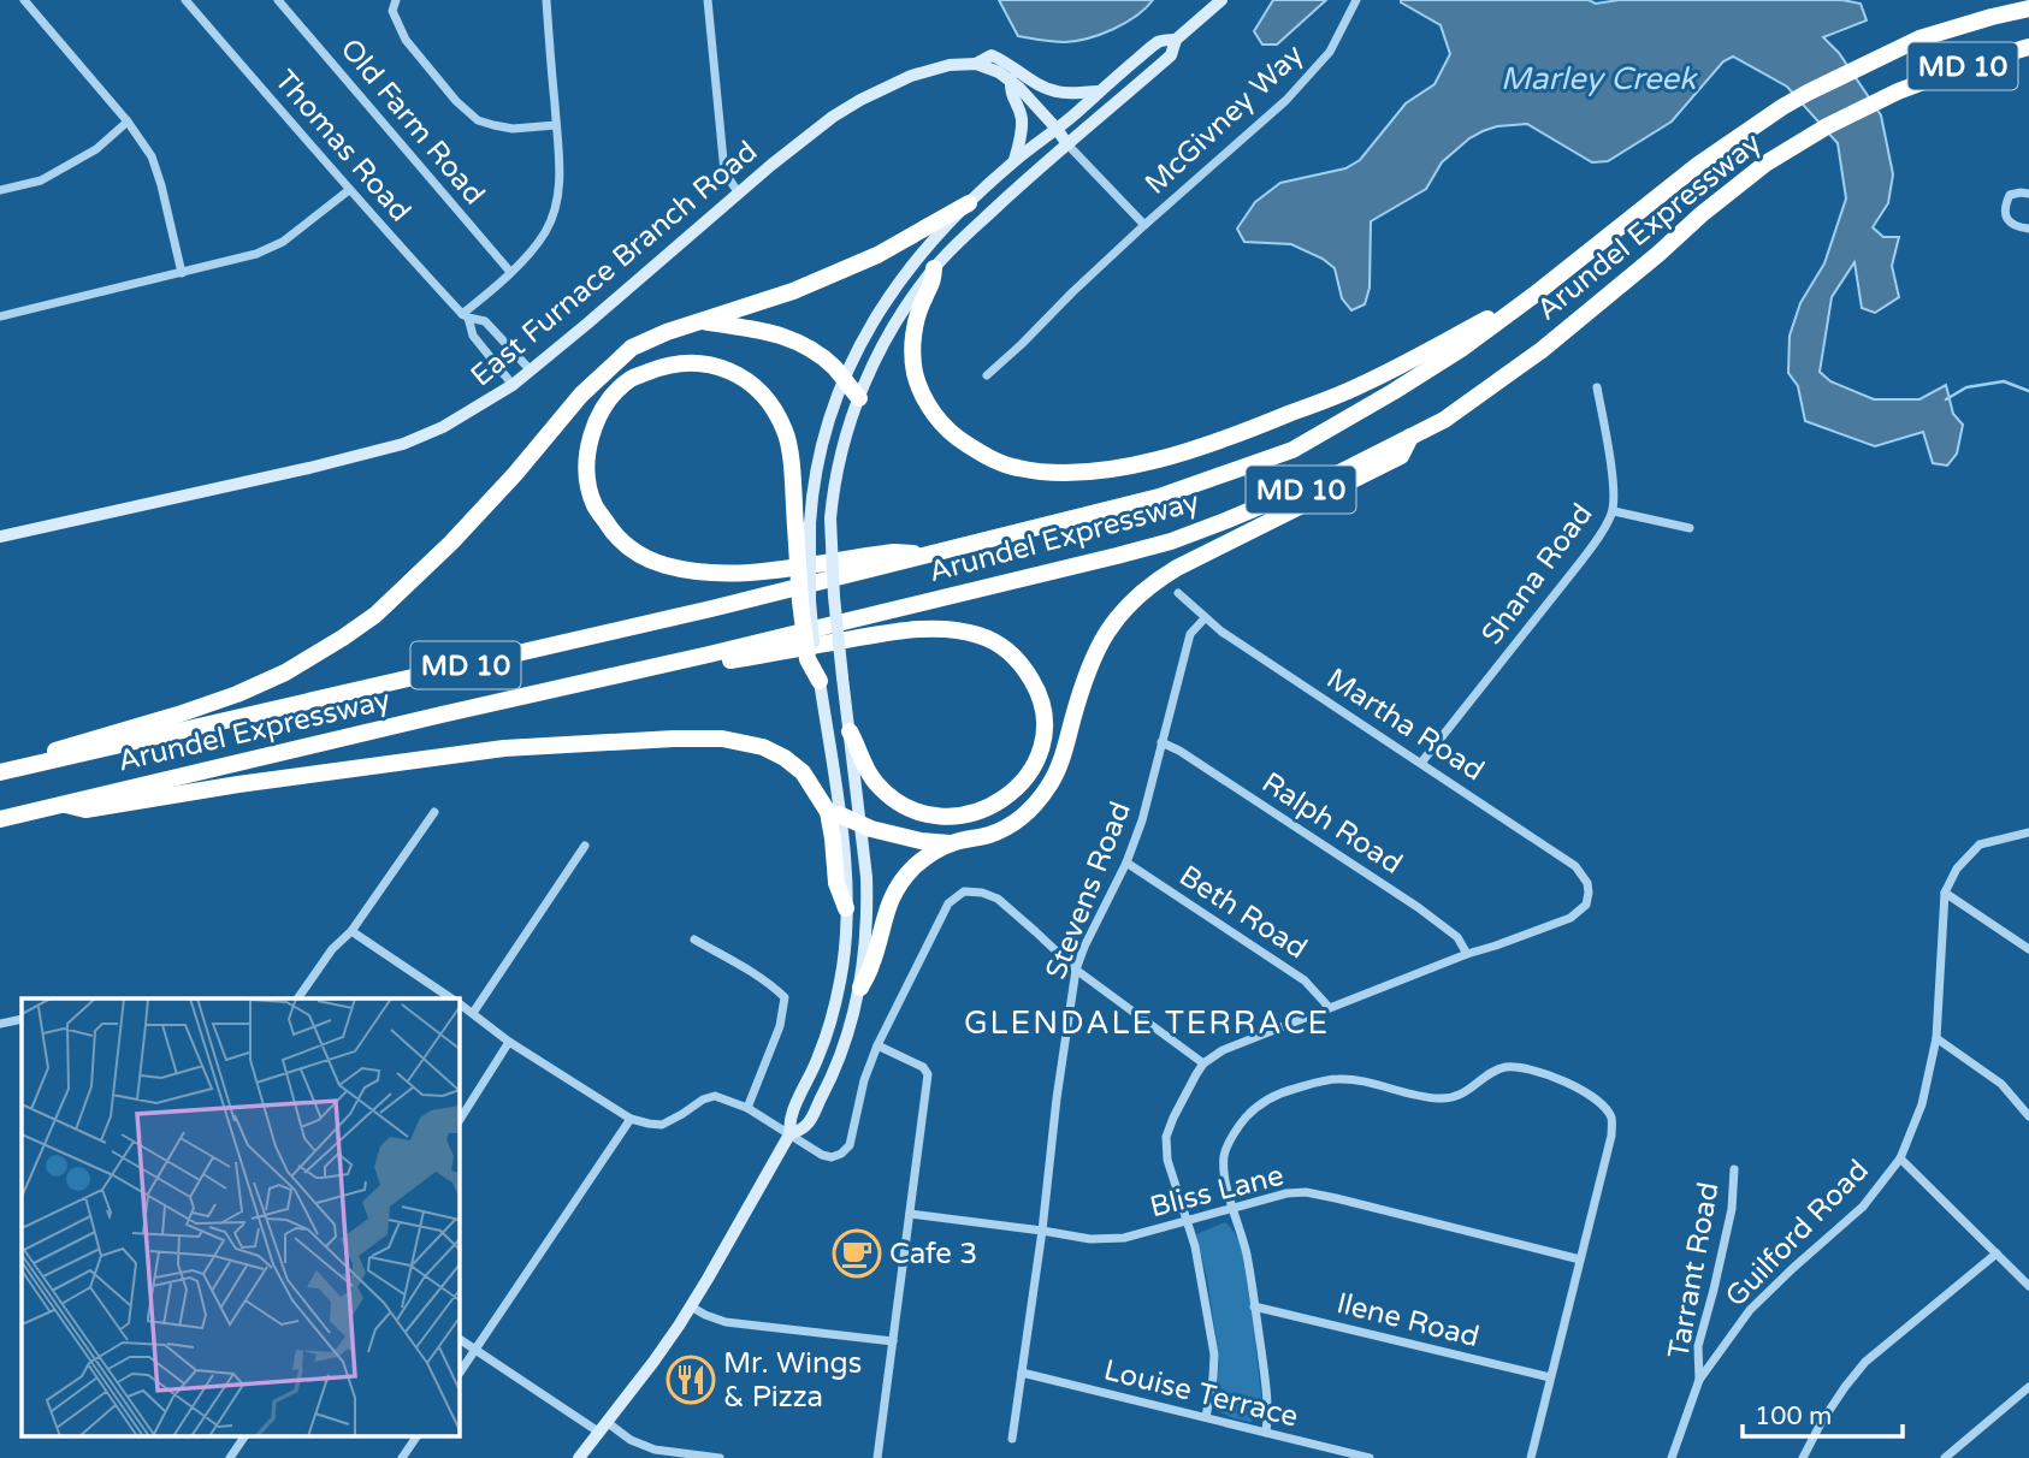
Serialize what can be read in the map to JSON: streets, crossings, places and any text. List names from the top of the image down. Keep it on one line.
{"streets":{"highway":["MD 10","Arundel Expressway"],"main road":["East Furnace Branch Road"],"street":["McGivney Way","Old Farm Road","Thomas Road","Shana Road","Martha Road","Ralph Road","Stevens Road","Beth Road","Bliss Lane","Guilford Road","Tarrant Road","Ilene Road","Louise Terrace"]},"crossings":[["Thomas Road","East Furnace Branch Road"],["Shana Road","Martha Road"],["Martha Road","Ralph Road"],["Martha Road","Stevens Road"],["Ralph Road","Stevens Road"],["Stevens Road","Beth Road"],["Stevens Road","Bliss Lane"],["Stevens Road","Louise Terrace"],["Guilford Road","Tarrant Road"]],"districts":["GLENDALE TERRACE"],"water":["Marley Creek"],"places":{"cafe":["Cafe 3"],"restaurant":["Mr. Wings & Pizza"]},"scale_bar":"100 m"}
